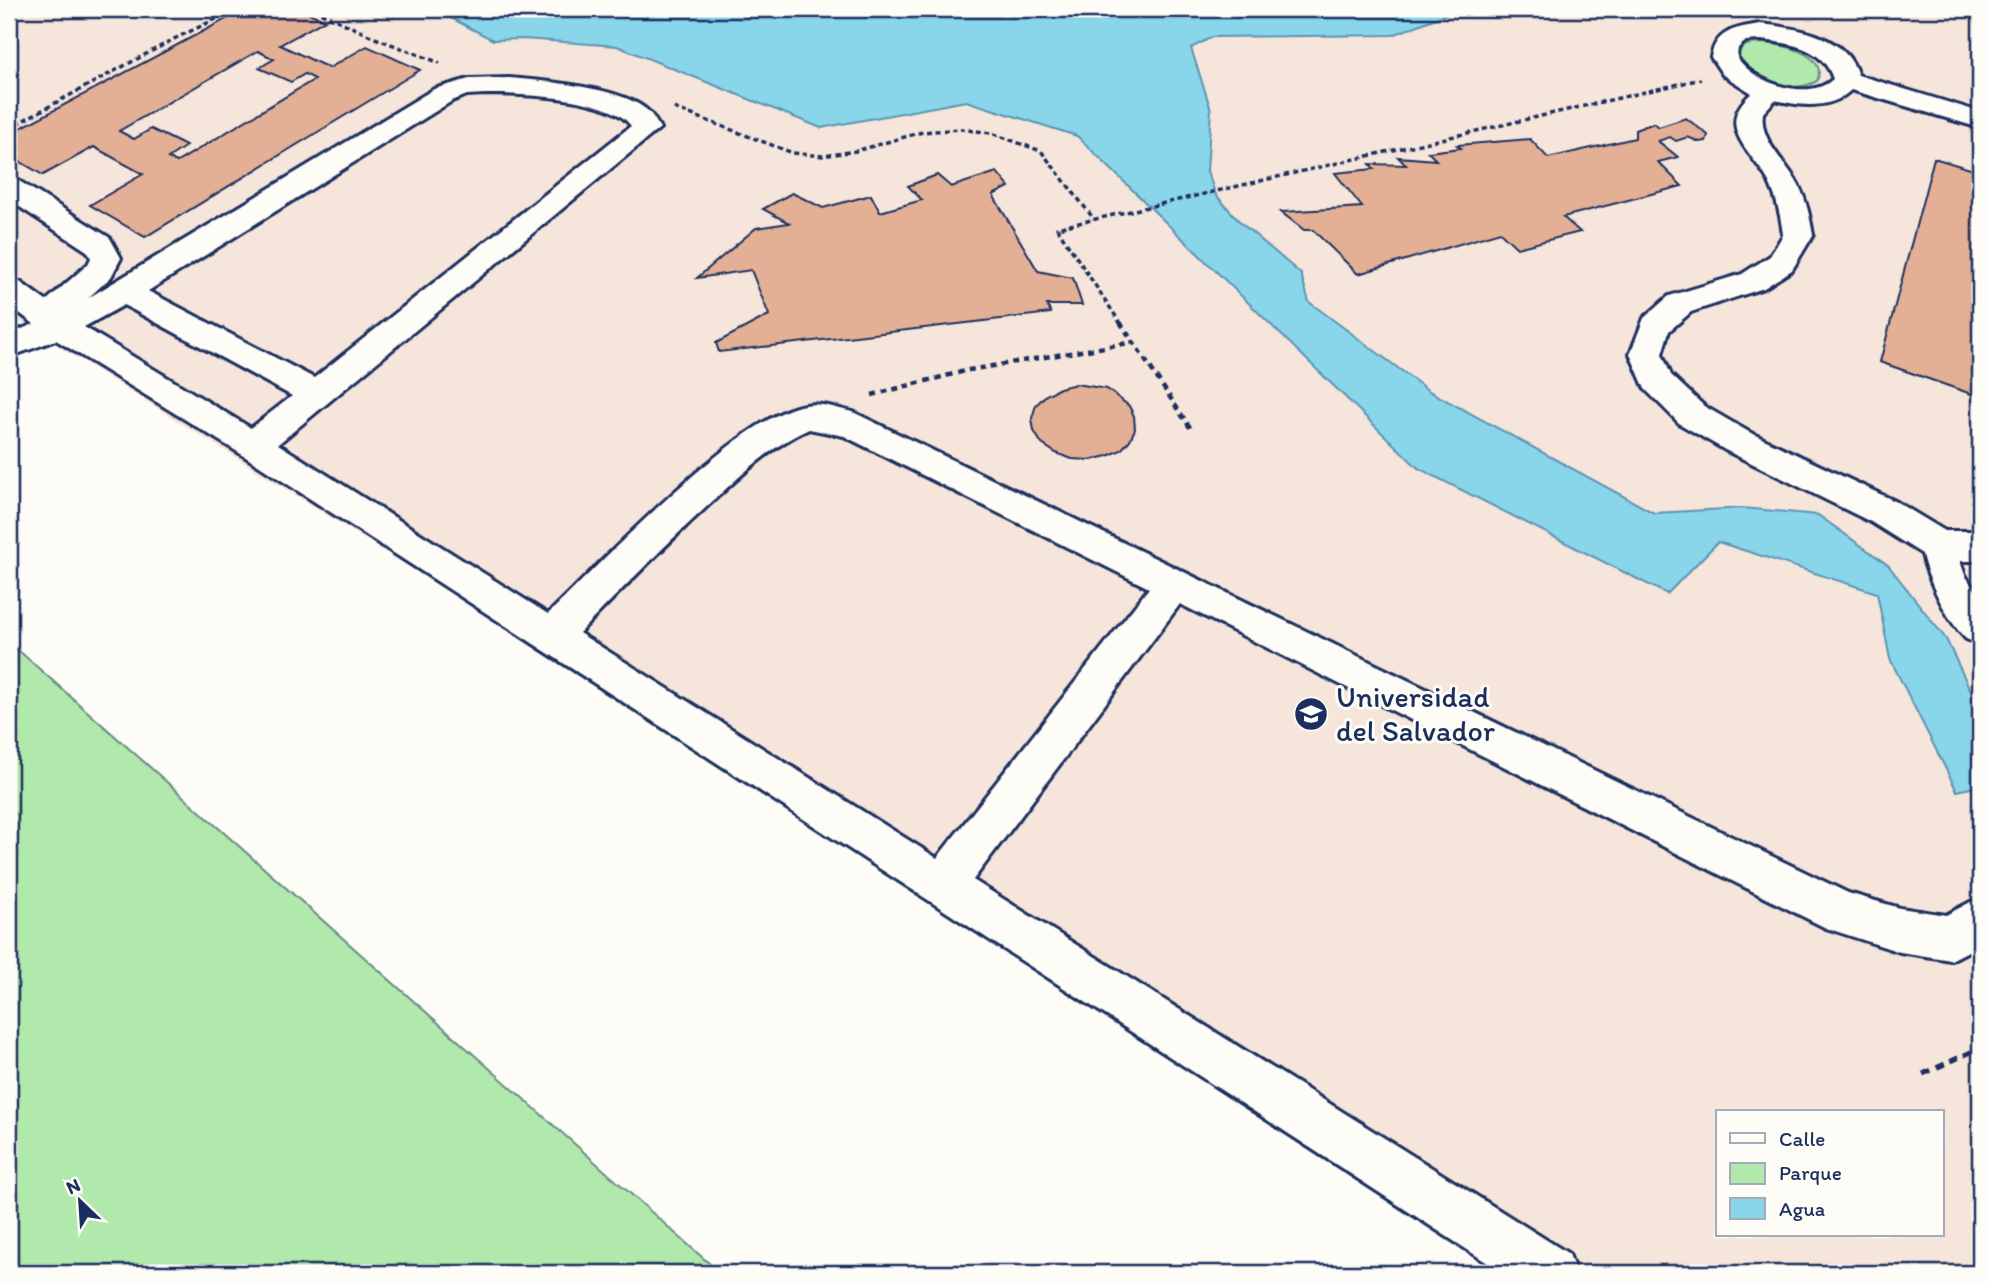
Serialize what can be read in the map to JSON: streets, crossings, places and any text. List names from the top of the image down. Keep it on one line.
{"places":{"school or university":["Universidad del Salvador"]},"legend":["Calle","Parque","Agua"],"north":"top left"}
